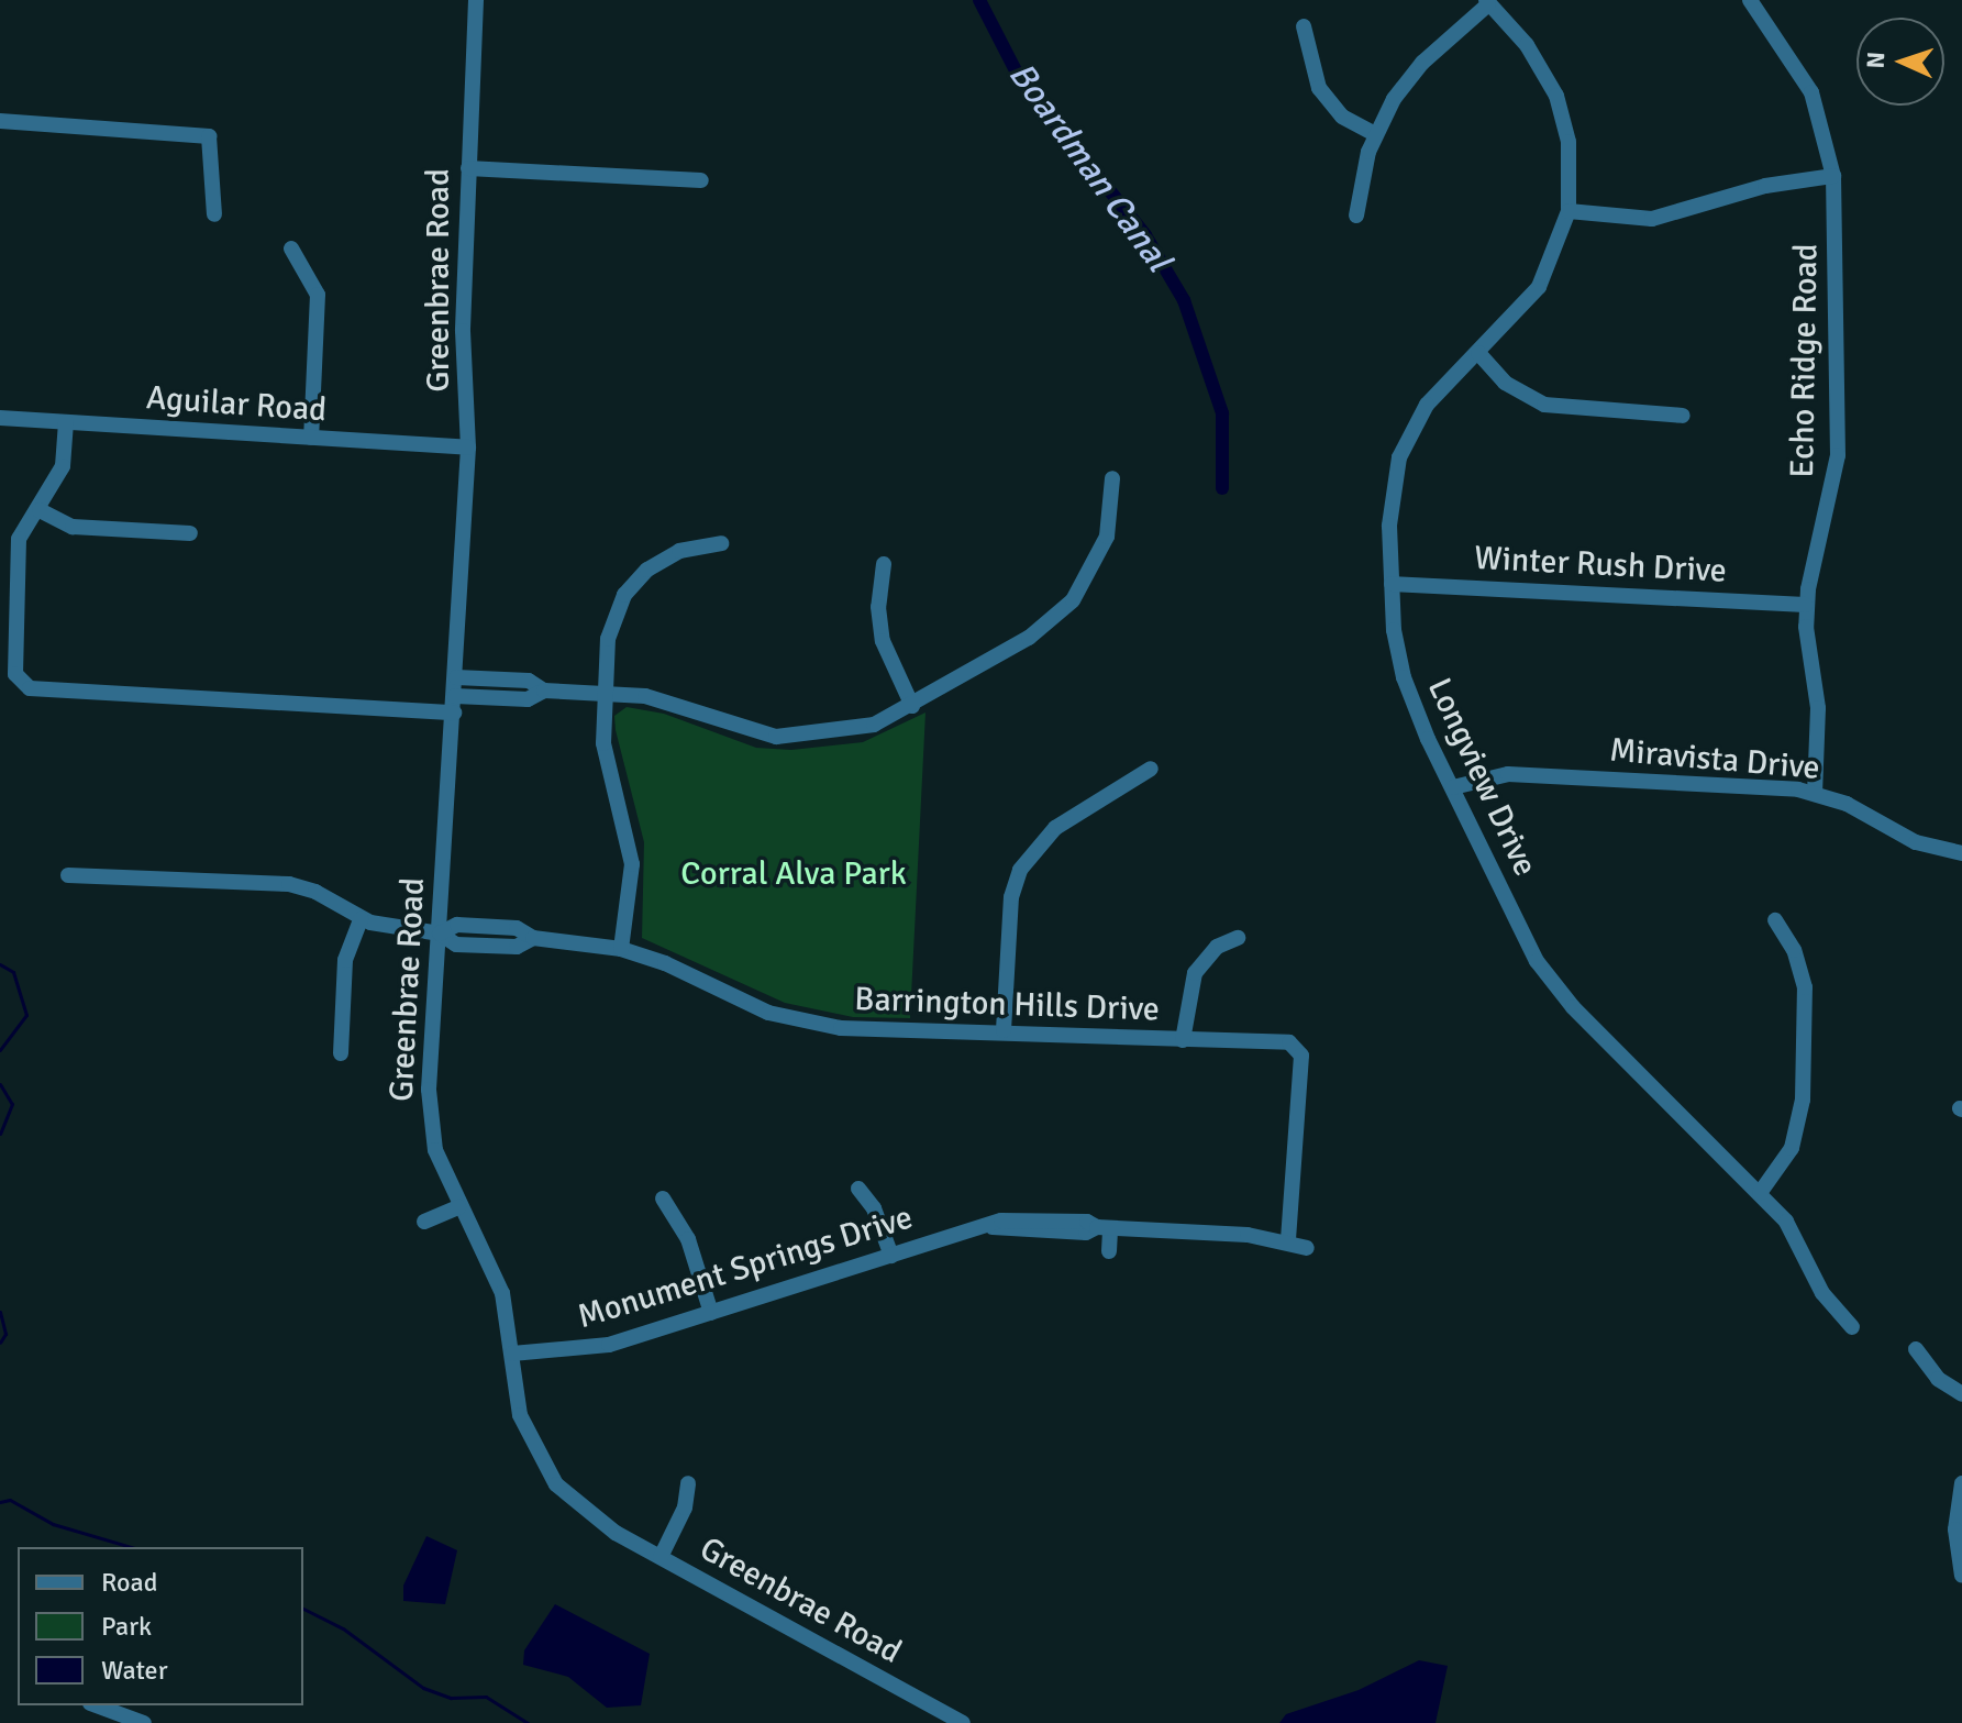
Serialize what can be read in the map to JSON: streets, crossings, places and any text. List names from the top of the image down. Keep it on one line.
{"streets":{"street":["Greenbrae Road","Echo Ridge Road","Aguilar Road","Winter Rush Drive","Miravista Drive","Longview Drive","Barrington Hills Drive","Monument Springs Drive"]},"crossings":[["Greenbrae Road","Aguilar Road"],["Greenbrae Road","Barrington Hills Drive"],["Greenbrae Road","Monument Springs Drive"],["Echo Ridge Road","Winter Rush Drive"],["Echo Ridge Road","Miravista Drive"],["Winter Rush Drive","Longview Drive"],["Miravista Drive","Longview Drive"],["Barrington Hills Drive","Monument Springs Drive"]],"water":["Boardman Canal"],"parks":["Corral Alva Park"],"legend":["Road","Park","Water"],"north":"left"}
